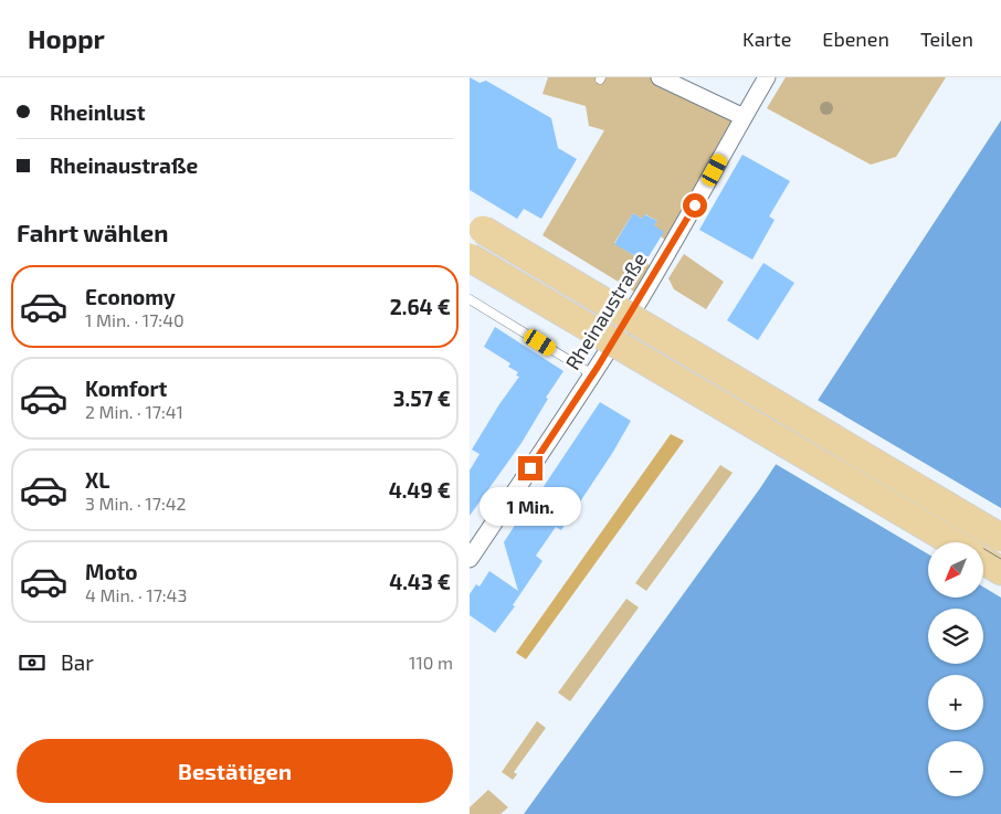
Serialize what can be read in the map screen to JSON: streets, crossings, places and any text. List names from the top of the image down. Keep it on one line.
{"streets":{"street":["Rheinaustraße"]},"north":"bottom left","page":{"header":"Hoppr","nav":["Karte","Ebenen","Teilen"],"banner":["Rheinlust","Rheinaustraße"],"heading":"Fahrt wählen","list":[{"name":"Economy","note":"1 Min. · 17:40","value":"2.64 €"},{"name":"Komfort","note":"2 Min. · 17:41","value":"3.57 €"},{"name":"XL","note":"3 Min. · 17:42","value":"4.49 €"},{"name":"Moto","note":"4 Min. · 17:43","value":"4.43 €"}],"bubble":"1 Min.","map_buttons":["+","−"],"pay":["Bar","110 m"],"buttons":"Bestätigen"}}
